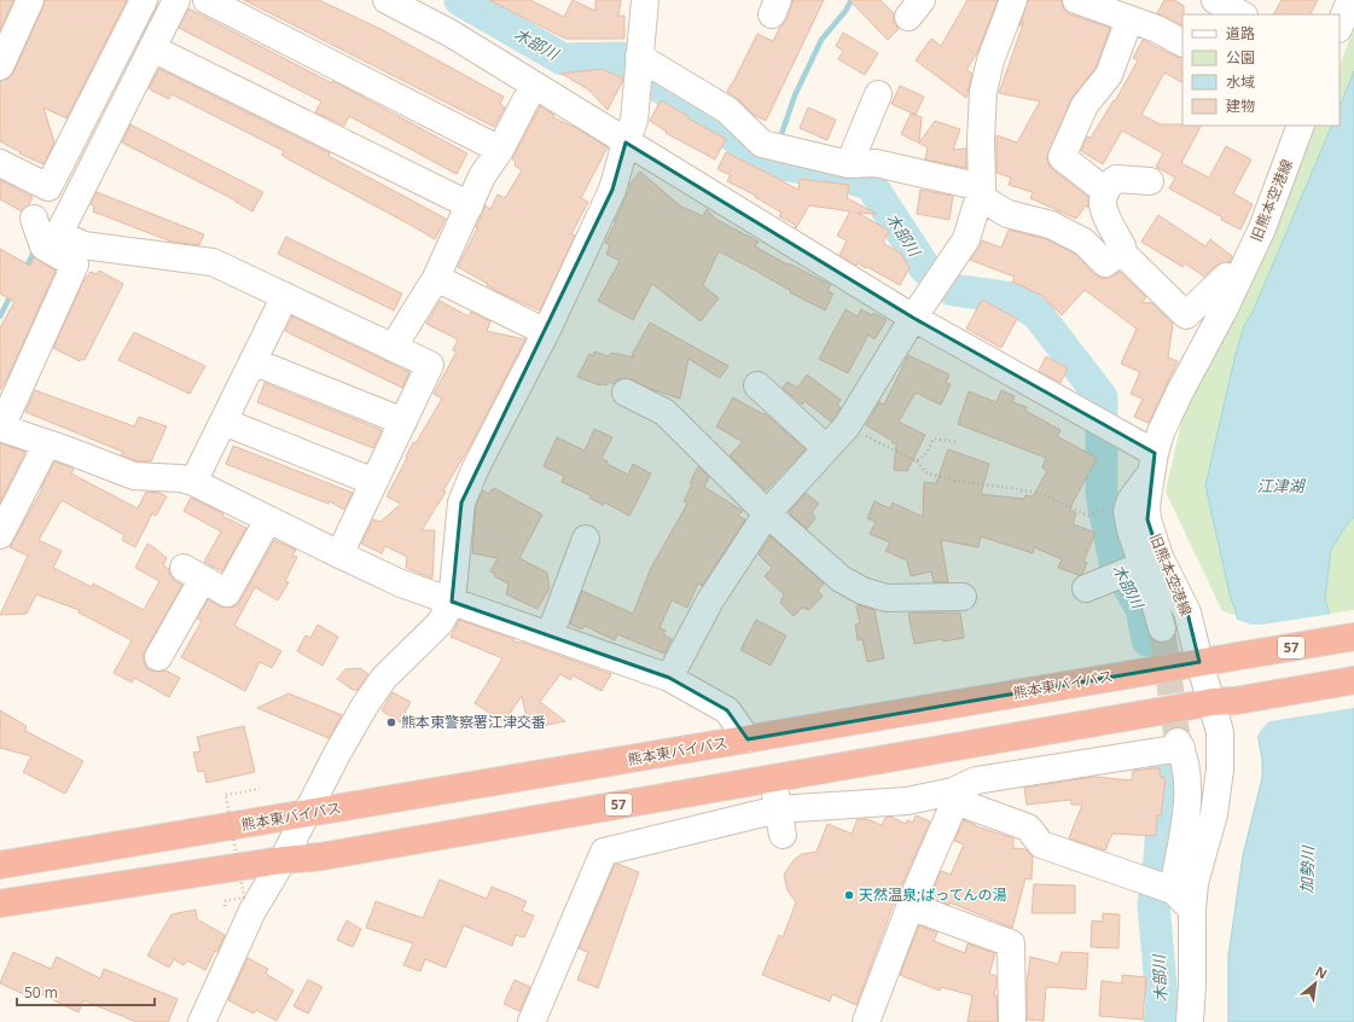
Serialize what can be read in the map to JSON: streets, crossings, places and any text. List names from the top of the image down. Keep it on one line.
{"streets":{"highway":["57","熊本東バイパス"],"street":["旧熊本空港線"]},"crossings":[["旧熊本空港線","57"],["旧熊本空港線","熊本東バイパス"]],"water":["木部川","江津湖","加勢川"],"places":["熊本東警察署江津交番","天然温泉;ばってんの湯"],"legend":["道路","公園","水域","建物"],"scale_bar":"50 m","north":"top right"}
